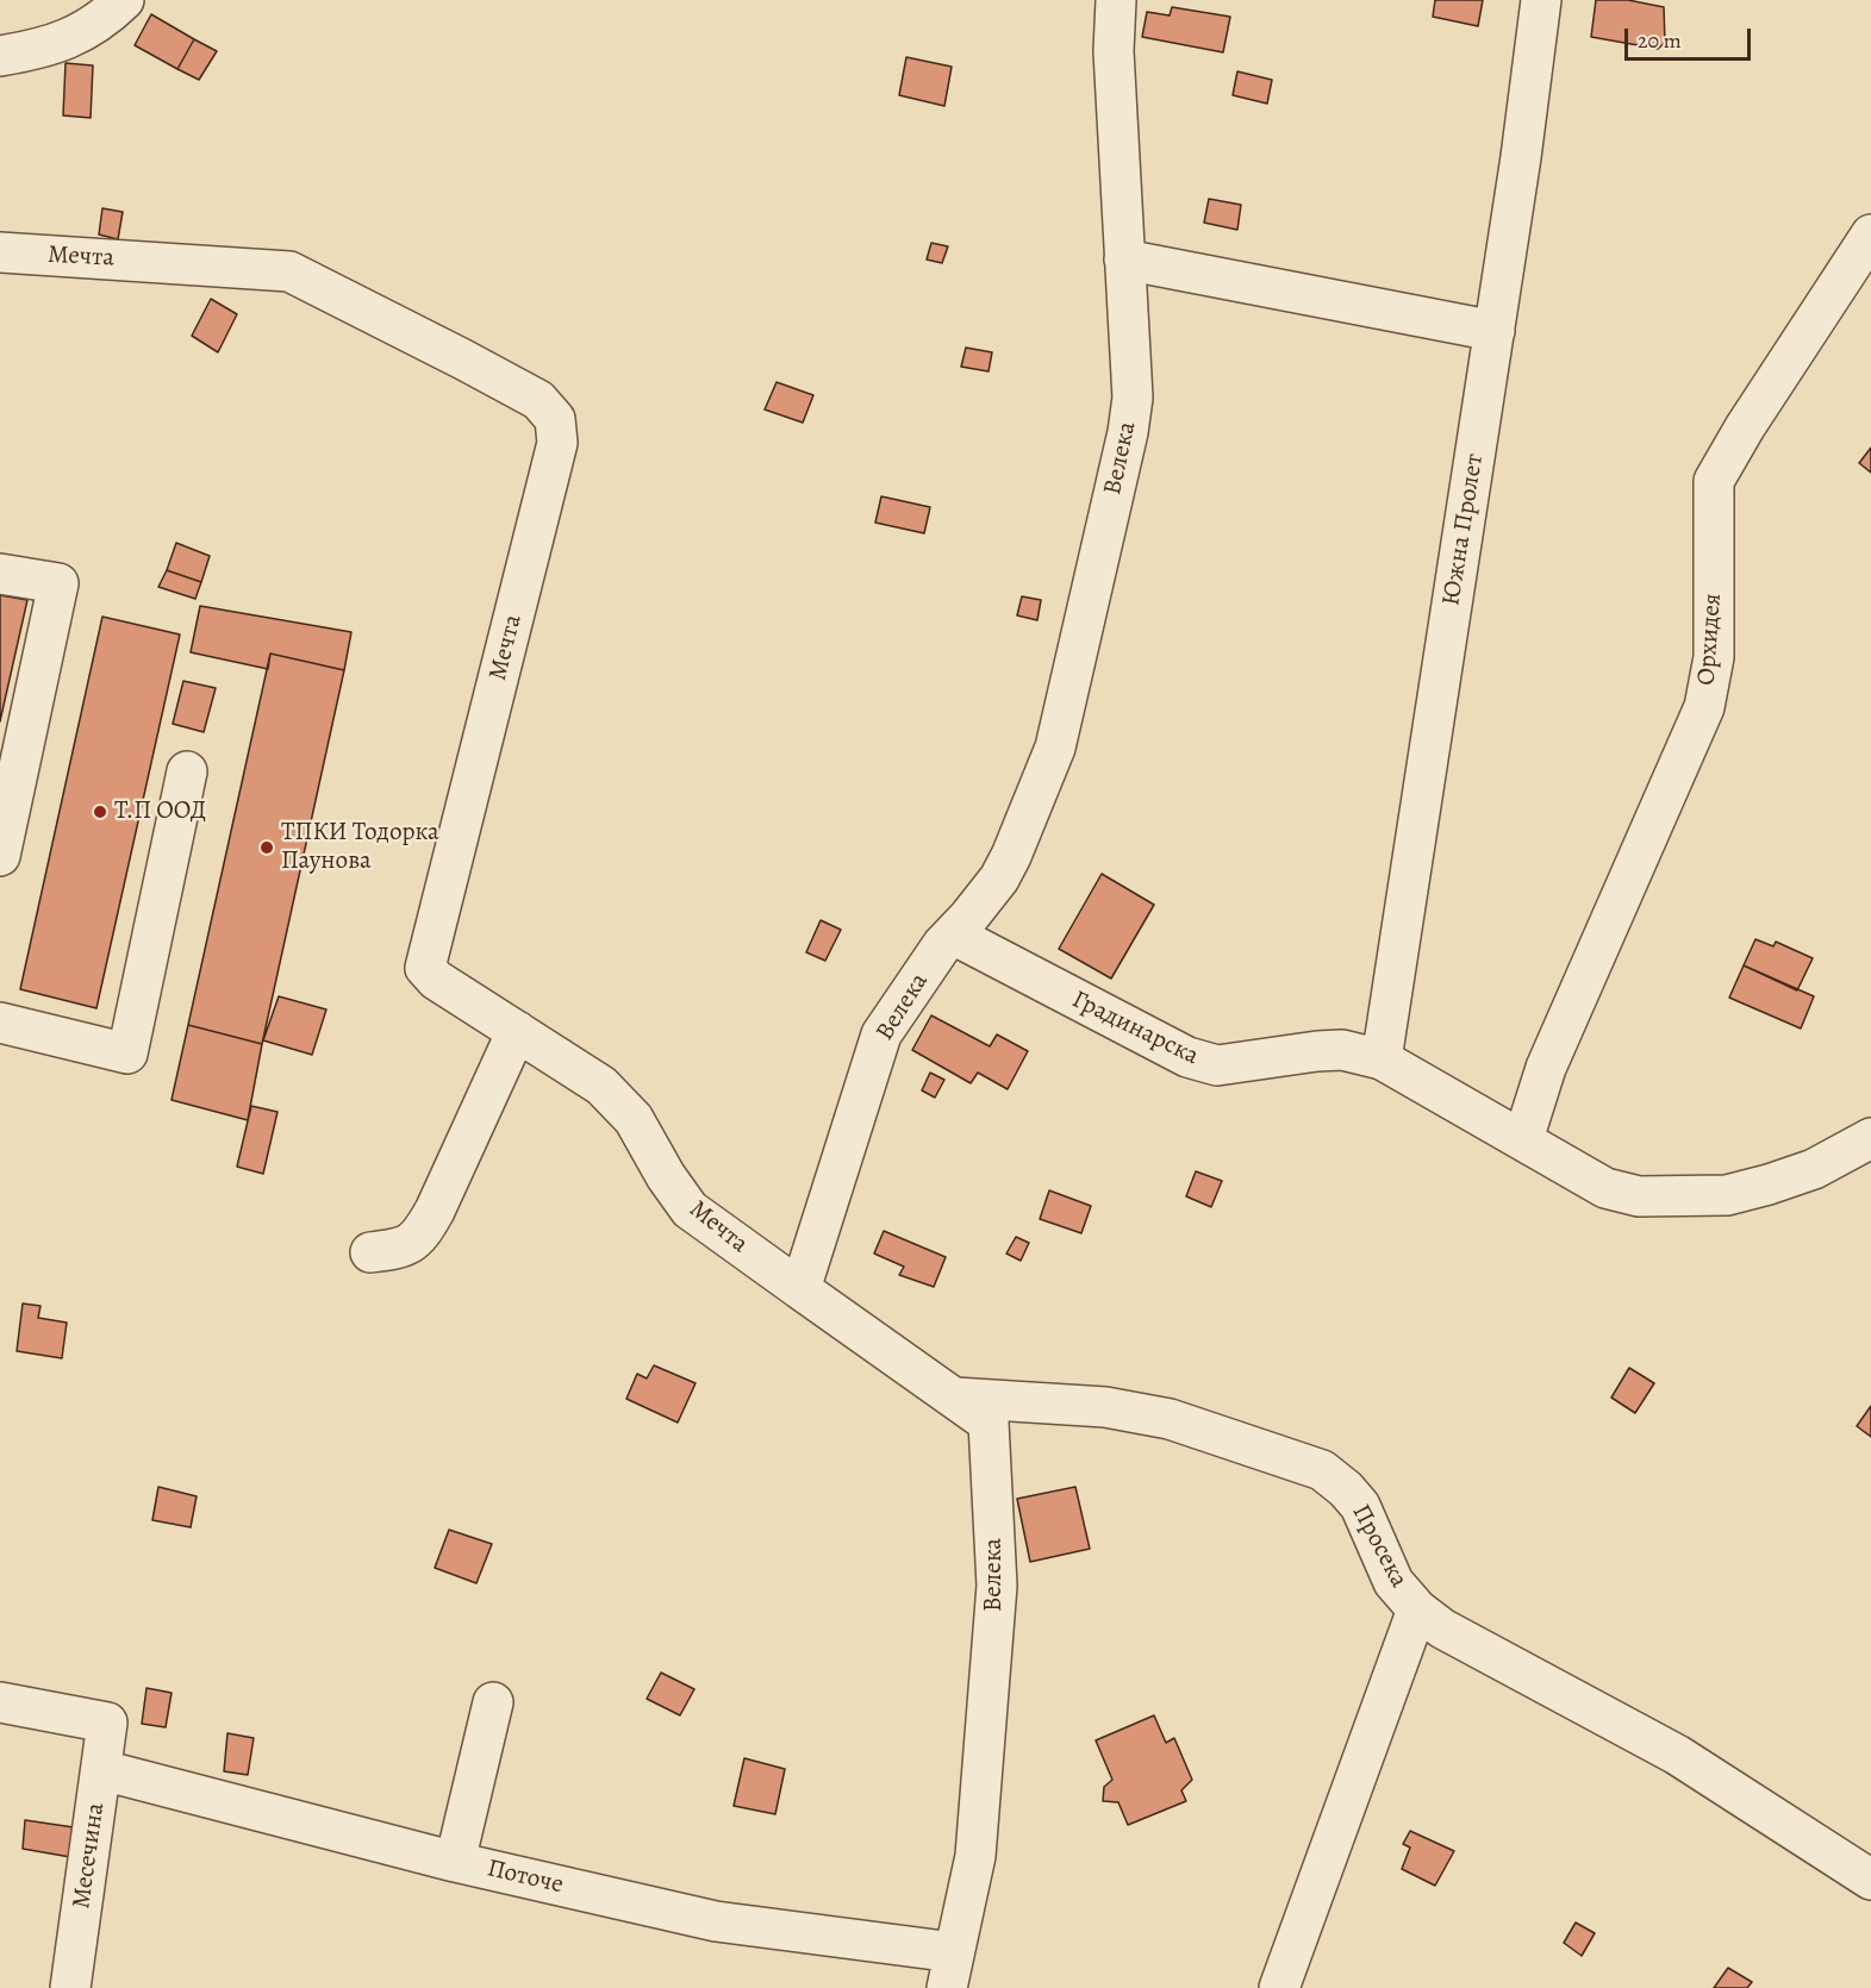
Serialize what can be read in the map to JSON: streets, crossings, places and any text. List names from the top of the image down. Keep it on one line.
{"streets":{"street":["Мечта","Велека","Южна Пролет","Орхидея","Градинарска","Просека","Месечина","Поточе"]},"crossings":[["Мечта","Велека"],["Велека","Градинарска"],["Велека","Просека"],["Велека","Поточе"],["Южна Пролет","Градинарска"],["Орхидея","Градинарска"],["Месечина","Поточе"]],"places":["Т.П ООД","ТПКИ Тодорка Паунова"],"scale_bar":"20 m"}
